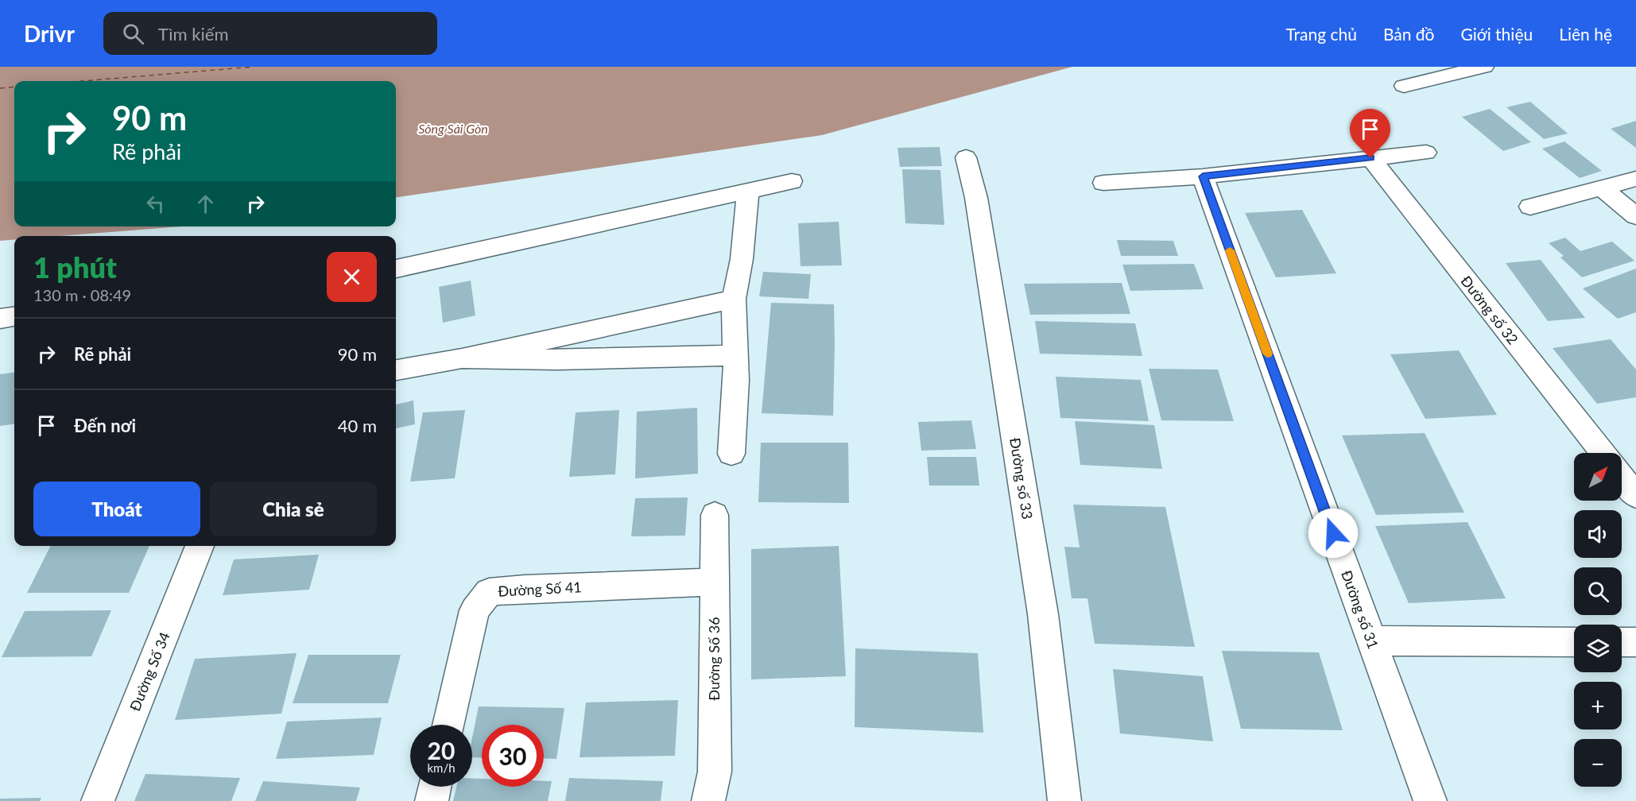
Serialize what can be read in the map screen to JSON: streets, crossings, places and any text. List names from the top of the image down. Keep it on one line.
{"streets":{"street":["Đường số 32","Đường số 33","Đường Số 41","Đường số 31","Đường Số 36","Đường Số 34"]},"crossings":[["Đường Số 41","Đường Số 36"]],"water":["Sông Sài Gòn"],"north":"top right","page":{"header":"Drivr","search":"Tìm kiếm","nav":["Trang chủ","Bản đồ","Giới thiệu","Liên hệ"],"turn":["90 m","Rẽ phải"],"heading":["1 phút","130 m · 08:49"],"list":[{"name":"Rẽ phải","value":"90 m"},{"name":"Đến nơi","value":"40 m"}],"map_buttons":["+","−"],"buttons":["Thoát","Chia sẻ"],"speed":"20 km/h","limit":"30"}}
